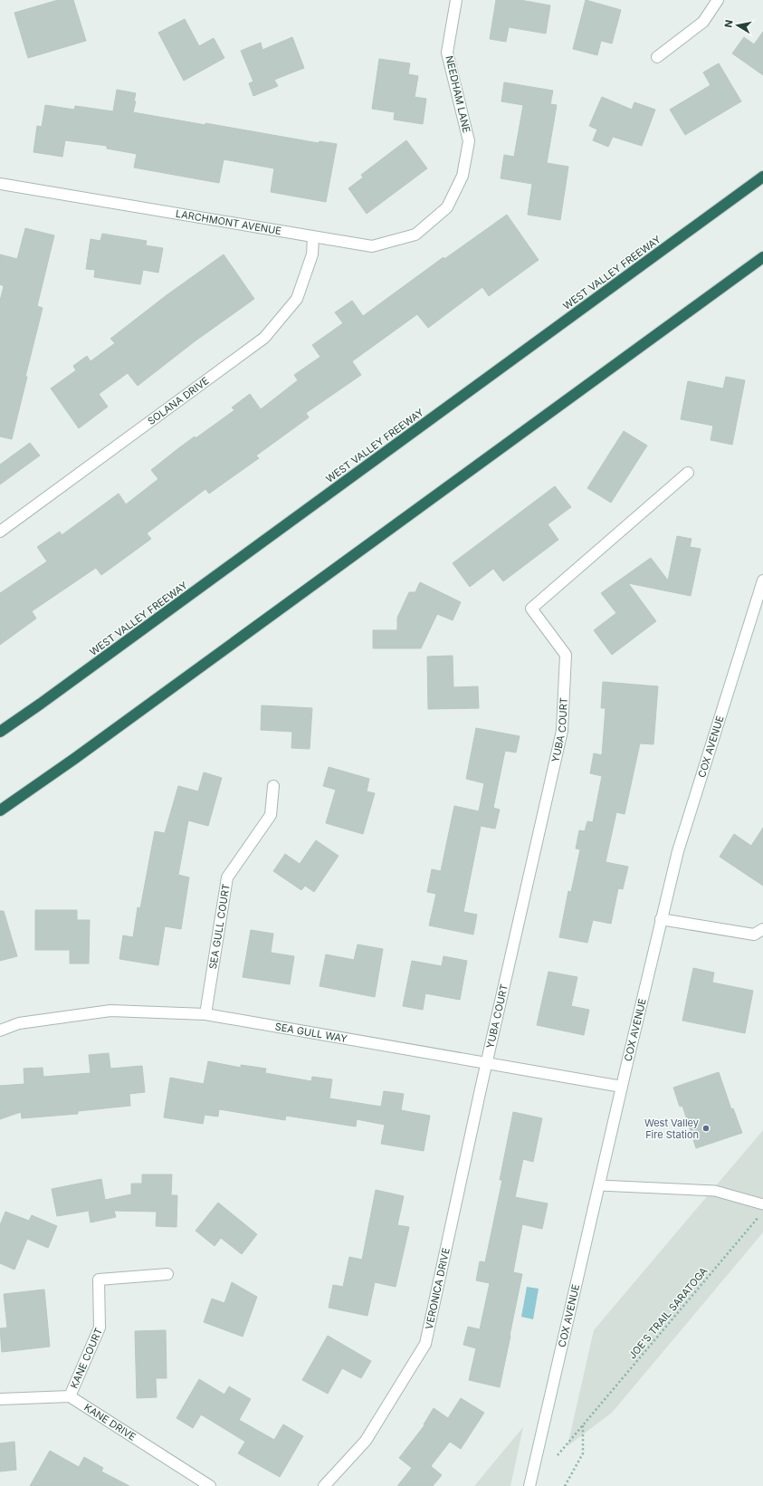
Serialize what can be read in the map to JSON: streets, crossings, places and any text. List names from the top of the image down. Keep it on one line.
{"streets":{"highway":["WEST VALLEY FREEWAY"],"street":["NEEDHAM LANE","LARCHMONT AVENUE","SOLANA DRIVE","YUBA COURT","COX AVENUE","SEA GULL COURT","SEA GULL WAY","VERONICA DRIVE","KANE COURT","KANE DRIVE"],"path":["JOE'S TRAIL SARATOGA"]},"crossings":[["NEEDHAM LANE","LARCHMONT AVENUE"],["LARCHMONT AVENUE","SOLANA DRIVE"],["YUBA COURT","SEA GULL WAY"],["YUBA COURT","VERONICA DRIVE"],["COX AVENUE","SEA GULL WAY"],["SEA GULL COURT","SEA GULL WAY"],["SEA GULL WAY","VERONICA DRIVE"],["KANE COURT","KANE DRIVE"]],"places":["West Valley Fire Station"],"north":"left"}
